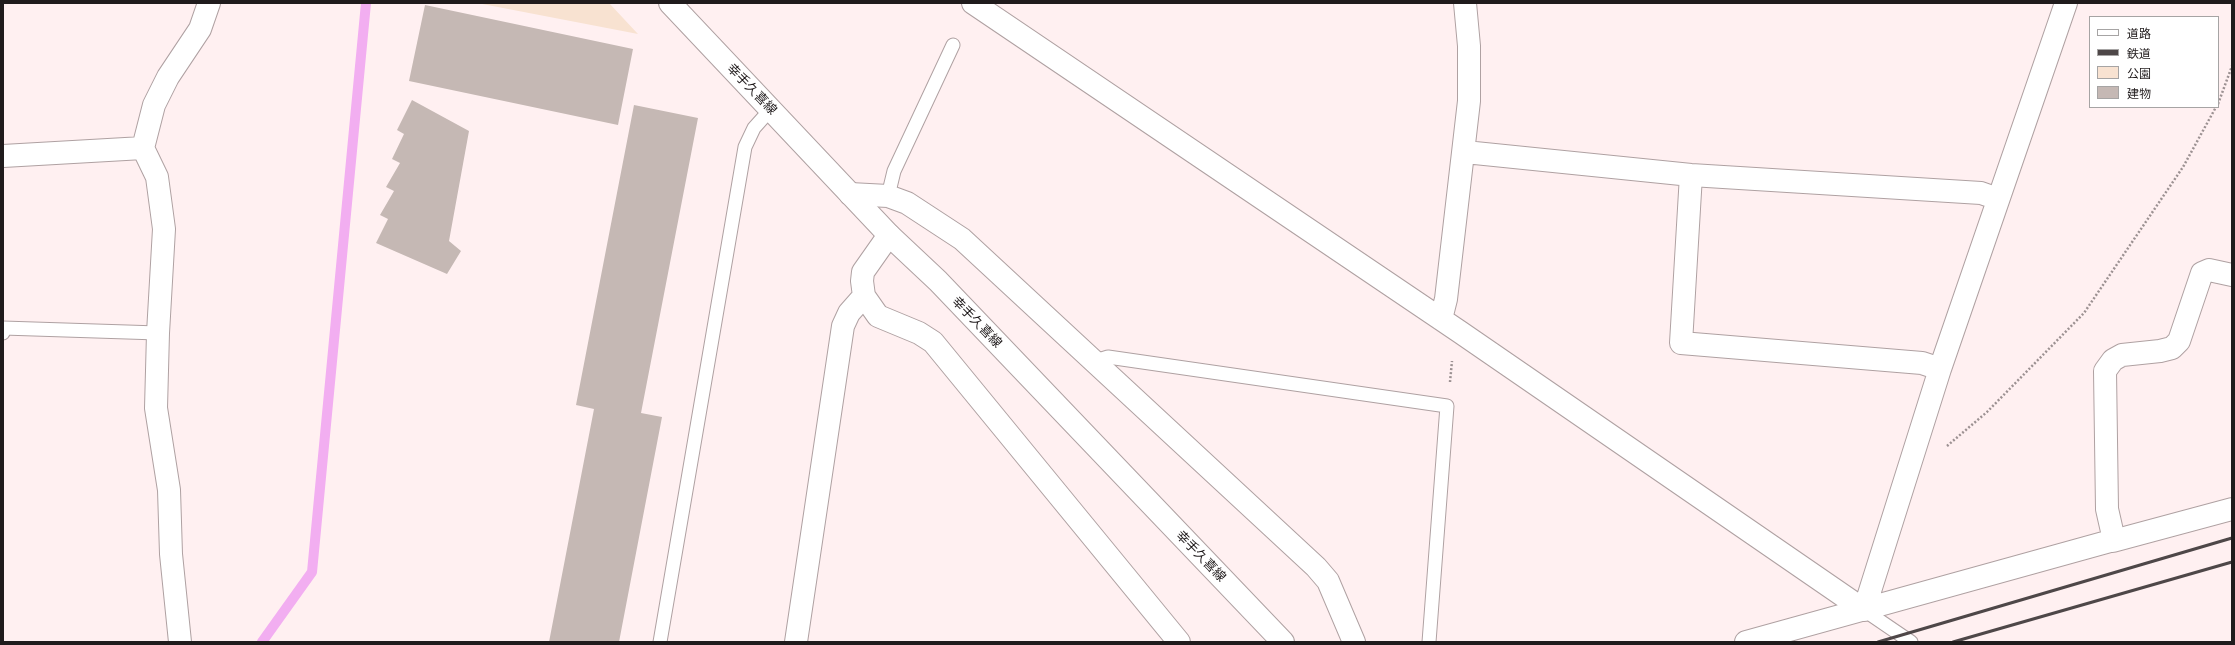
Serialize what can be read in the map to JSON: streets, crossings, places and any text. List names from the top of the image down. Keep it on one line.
{"streets":{"street":["幸手久喜線"]},"legend":["道路","鉄道","公園","建物"]}
